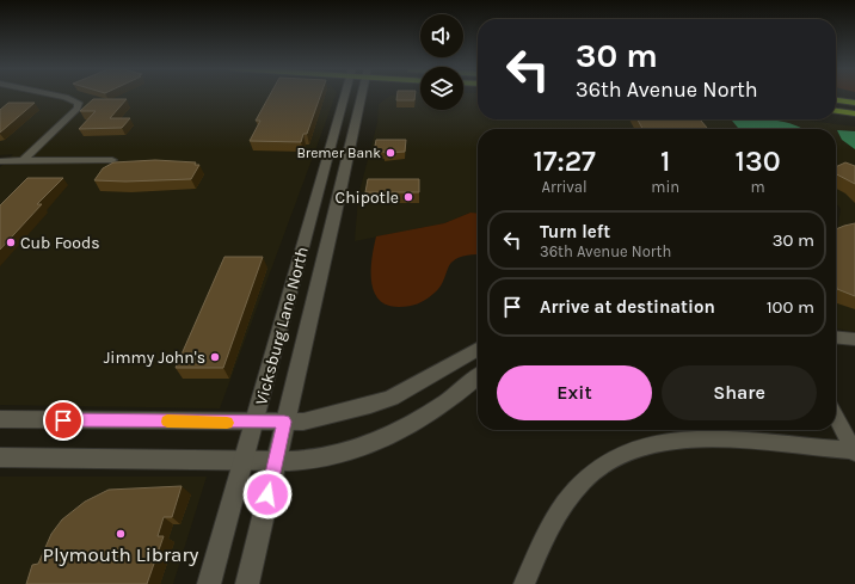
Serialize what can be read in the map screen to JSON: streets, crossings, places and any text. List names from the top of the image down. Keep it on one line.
{"streets":{"main road":["Vicksburg Lane North"]},"places":["Bremer Bank","Chipotle","Cub Foods","Jimmy John's","Plymouth Library"],"page":{"turn":["30 m","36th Avenue North"],"eta":["17:27","Arrival","1","min","130","m"],"list":[{"name":"Turn left","note":"36th Avenue North","value":"30 m"},{"name":"Arrive at destination","value":"100 m"}],"buttons":["Exit","Share"]}}
